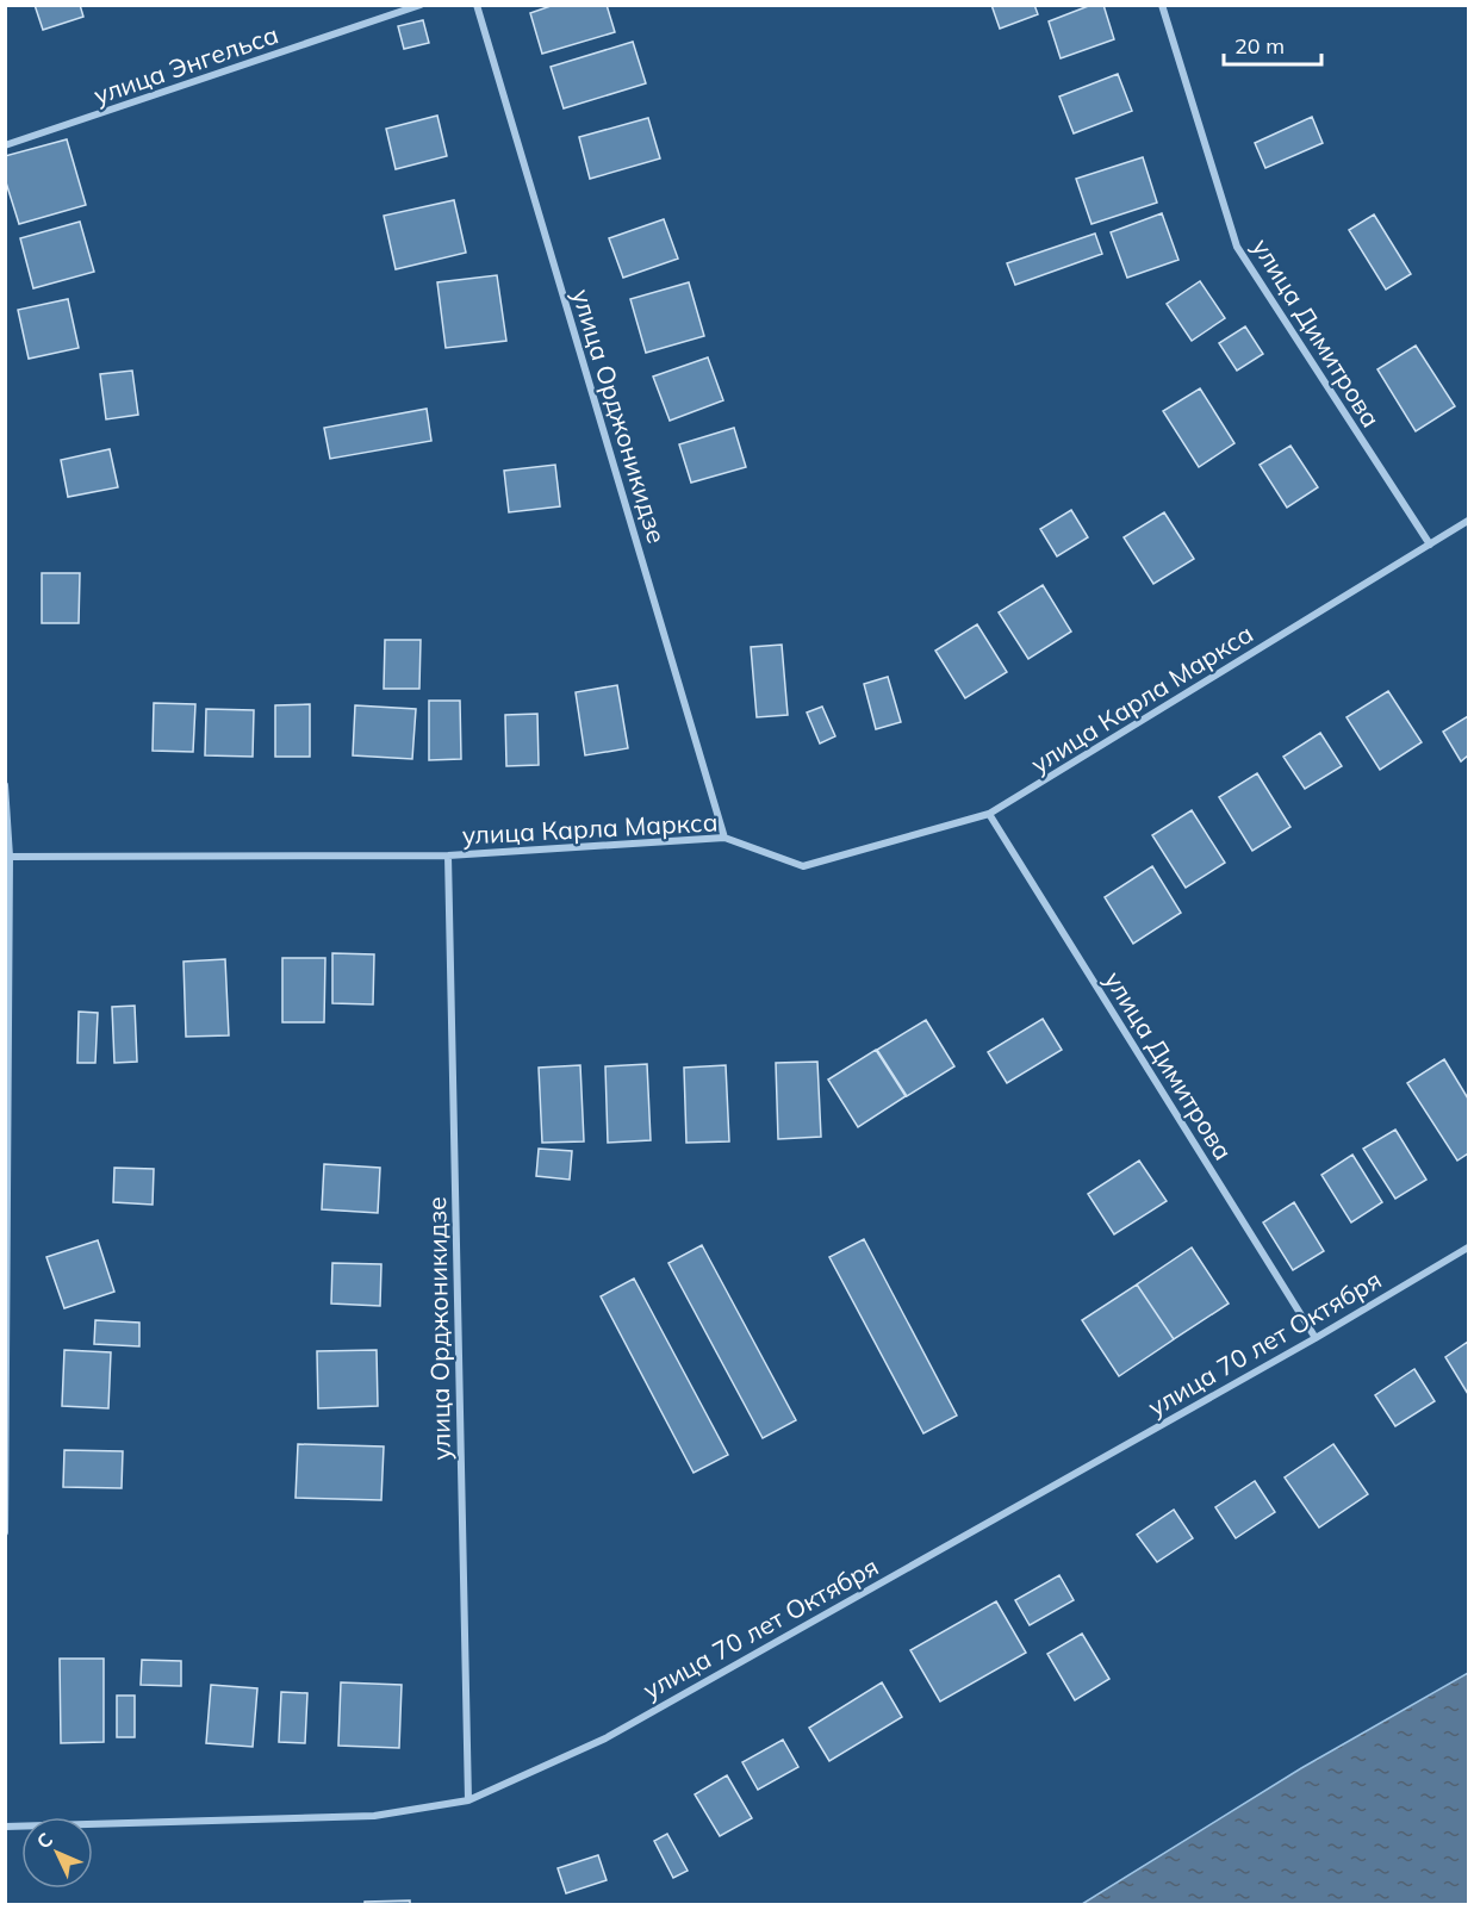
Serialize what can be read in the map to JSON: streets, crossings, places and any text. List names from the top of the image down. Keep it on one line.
{"streets":{"street":["улица Энгельса","улица Димитрова","улица Орджоникидзе","улица Карла Маркса","улица 70 лет Октября"]},"crossings":[["улица Димитрова","улица Карла Маркса"],["улица Димитрова","улица 70 лет Октября"],["улица Орджоникидзе","улица Карла Маркса"],["улица Орджоникидзе","улица 70 лет Октября"]],"scale_bar":"20 m","north":"top left"}
